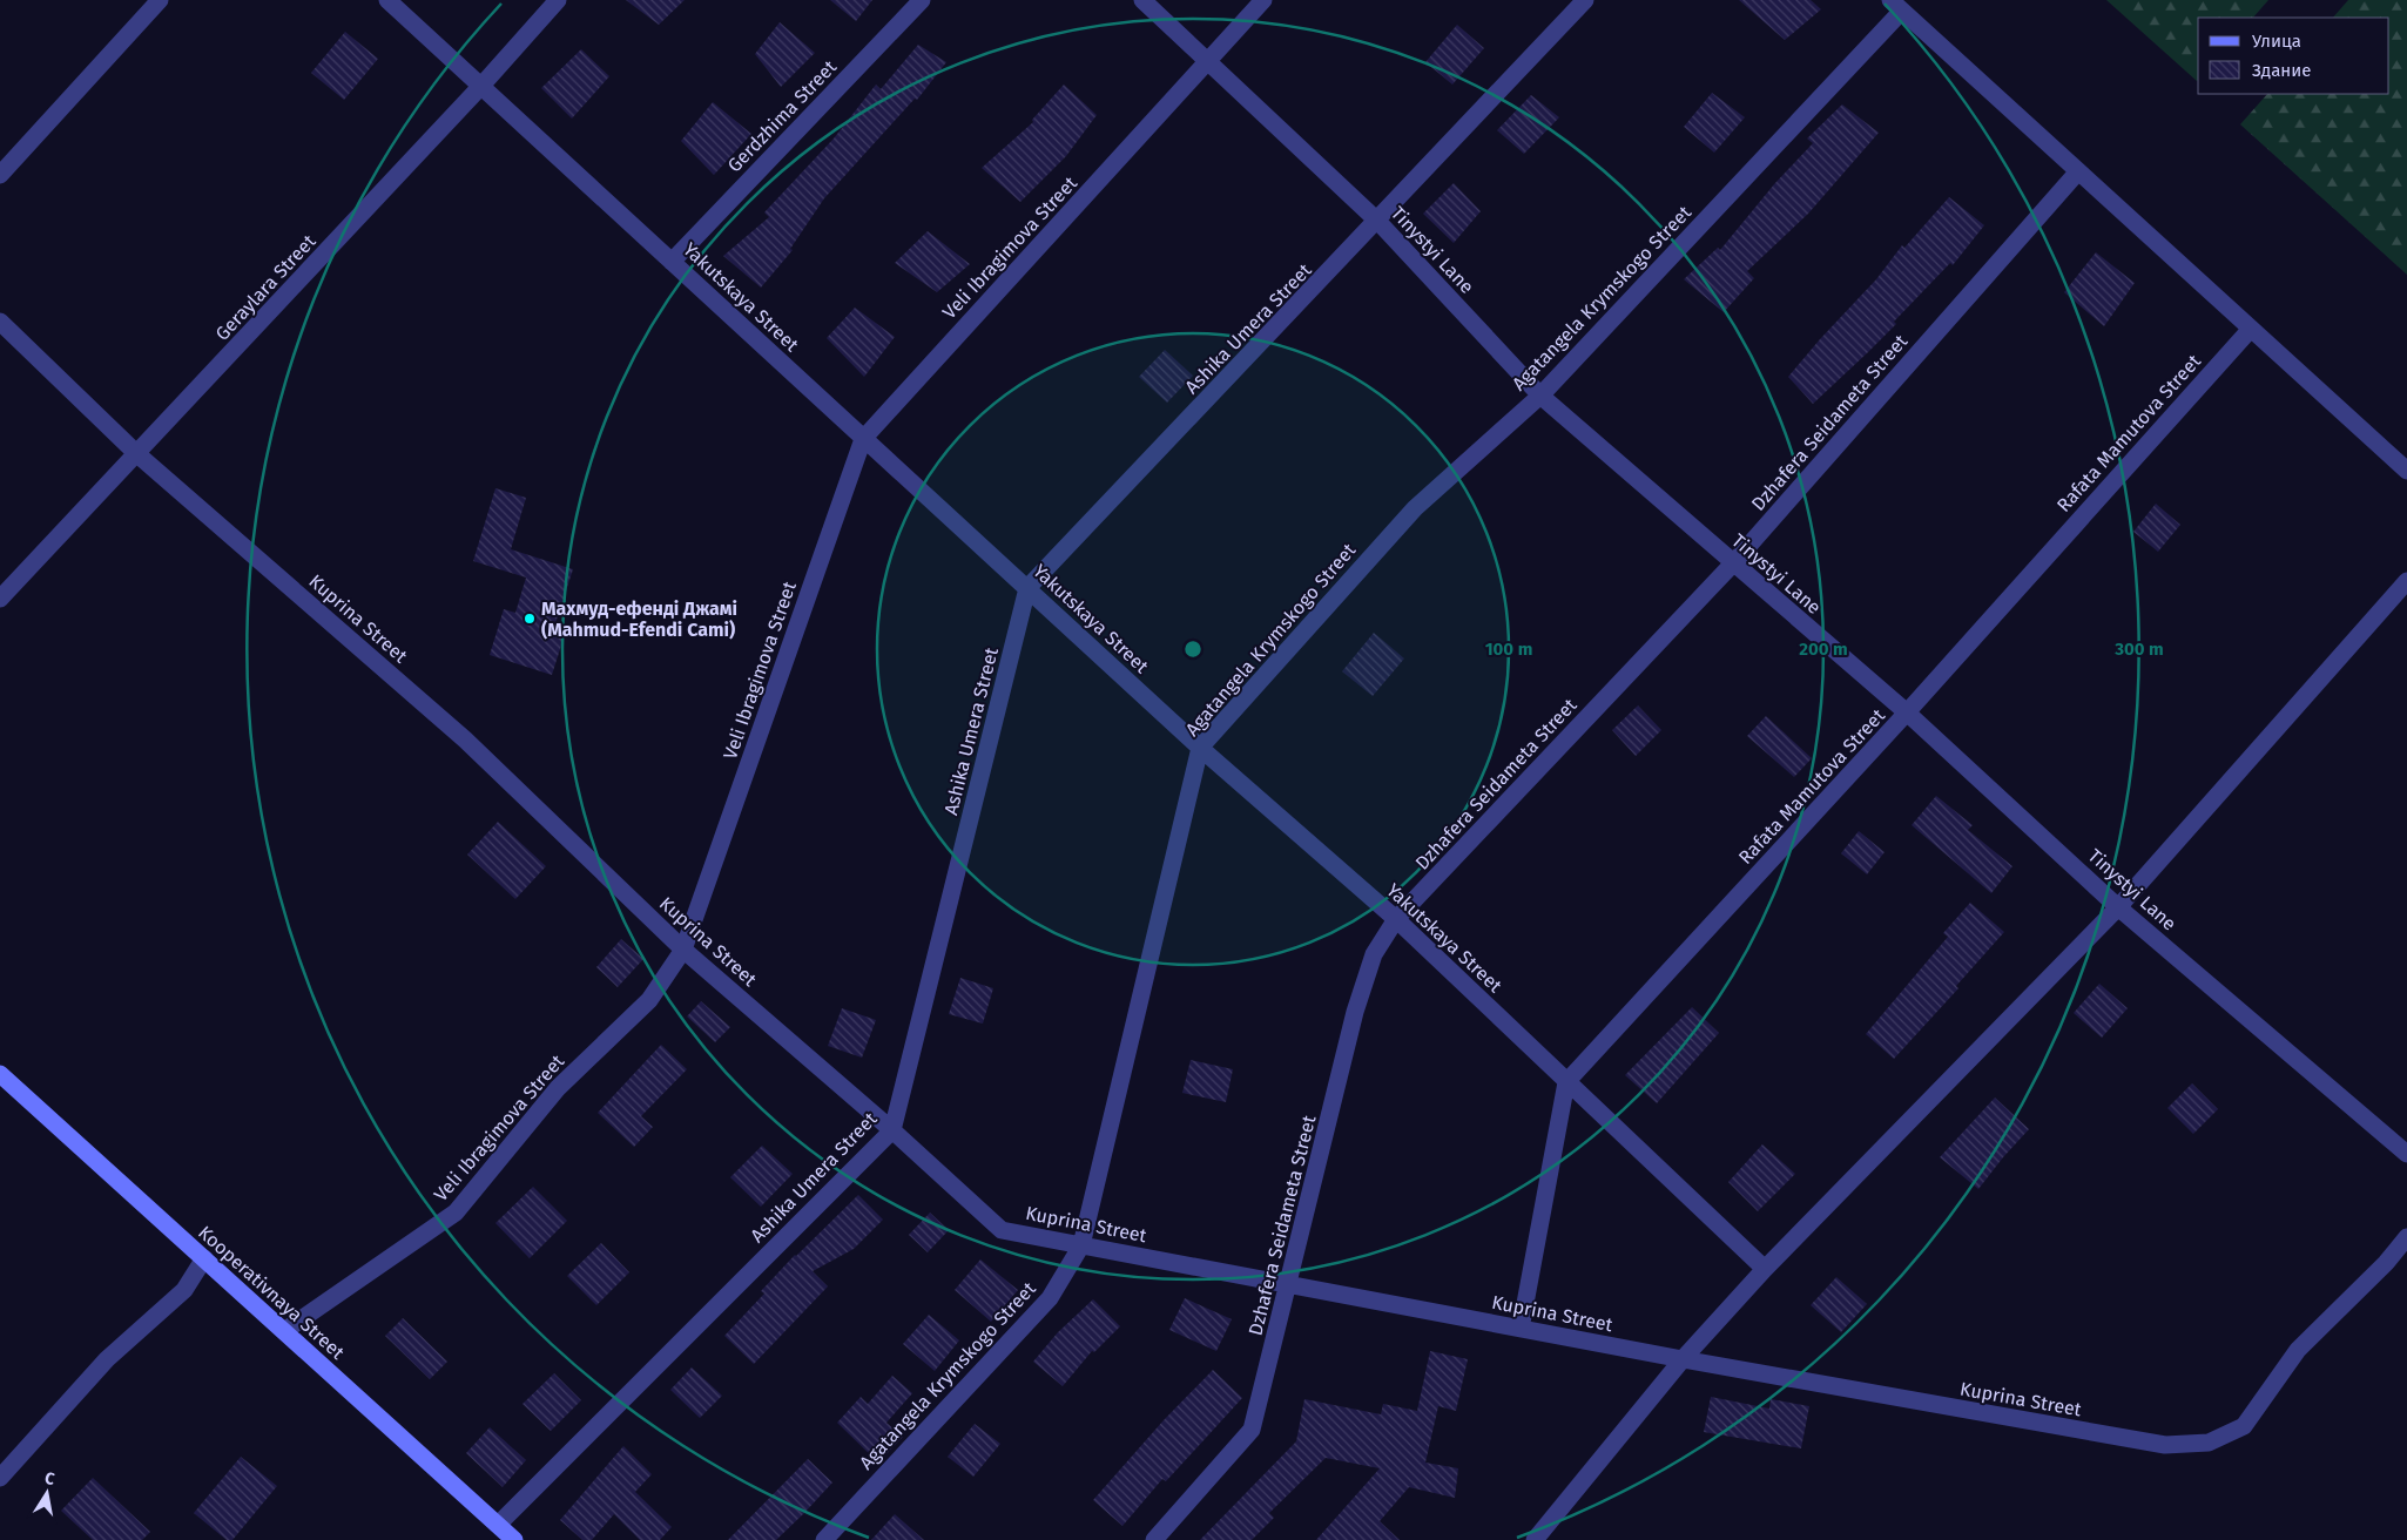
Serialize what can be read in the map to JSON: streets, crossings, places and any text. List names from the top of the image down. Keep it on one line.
{"streets":{"street":["Gerdzhima Street","Veli Ibragimova Street","Tinystyi Lane","Geraylara Street","Yakutskaya Street","Agatangela Krymskogo Street","Ashika Umera Street","Dzhafera Seidameta Street","Rafata Mamutova Street","Kuprina Street","Kooperativnaya Street"]},"crossings":[["Gerdzhima Street","Yakutskaya Street"],["Veli Ibragimova Street","Tinystyi Lane"],["Veli Ibragimova Street","Yakutskaya Street"],["Veli Ibragimova Street","Kuprina Street"],["Veli Ibragimova Street","Kooperativnaya Street"],["Tinystyi Lane","Agatangela Krymskogo Street"],["Tinystyi Lane","Ashika Umera Street"],["Tinystyi Lane","Dzhafera Seidameta Street"],["Tinystyi Lane","Rafata Mamutova Street"],["Geraylara Street","Yakutskaya Street"],["Geraylara Street","Kuprina Street"],["Yakutskaya Street","Agatangela Krymskogo Street"],["Yakutskaya Street","Ashika Umera Street"],["Yakutskaya Street","Dzhafera Seidameta Street"],["Yakutskaya Street","Rafata Mamutova Street"],["Agatangela Krymskogo Street","Kuprina Street"],["Ashika Umera Street","Kuprina Street"],["Ashika Umera Street","Kooperativnaya Street"],["Dzhafera Seidameta Street","Kuprina Street"]],"places":["Махмуд-ефенді Джамі (Mahmud-Efendi Cami)"],"legend":["Улица","Здание"],"north":"top","rings":["100 m","200 m","300 m"]}
